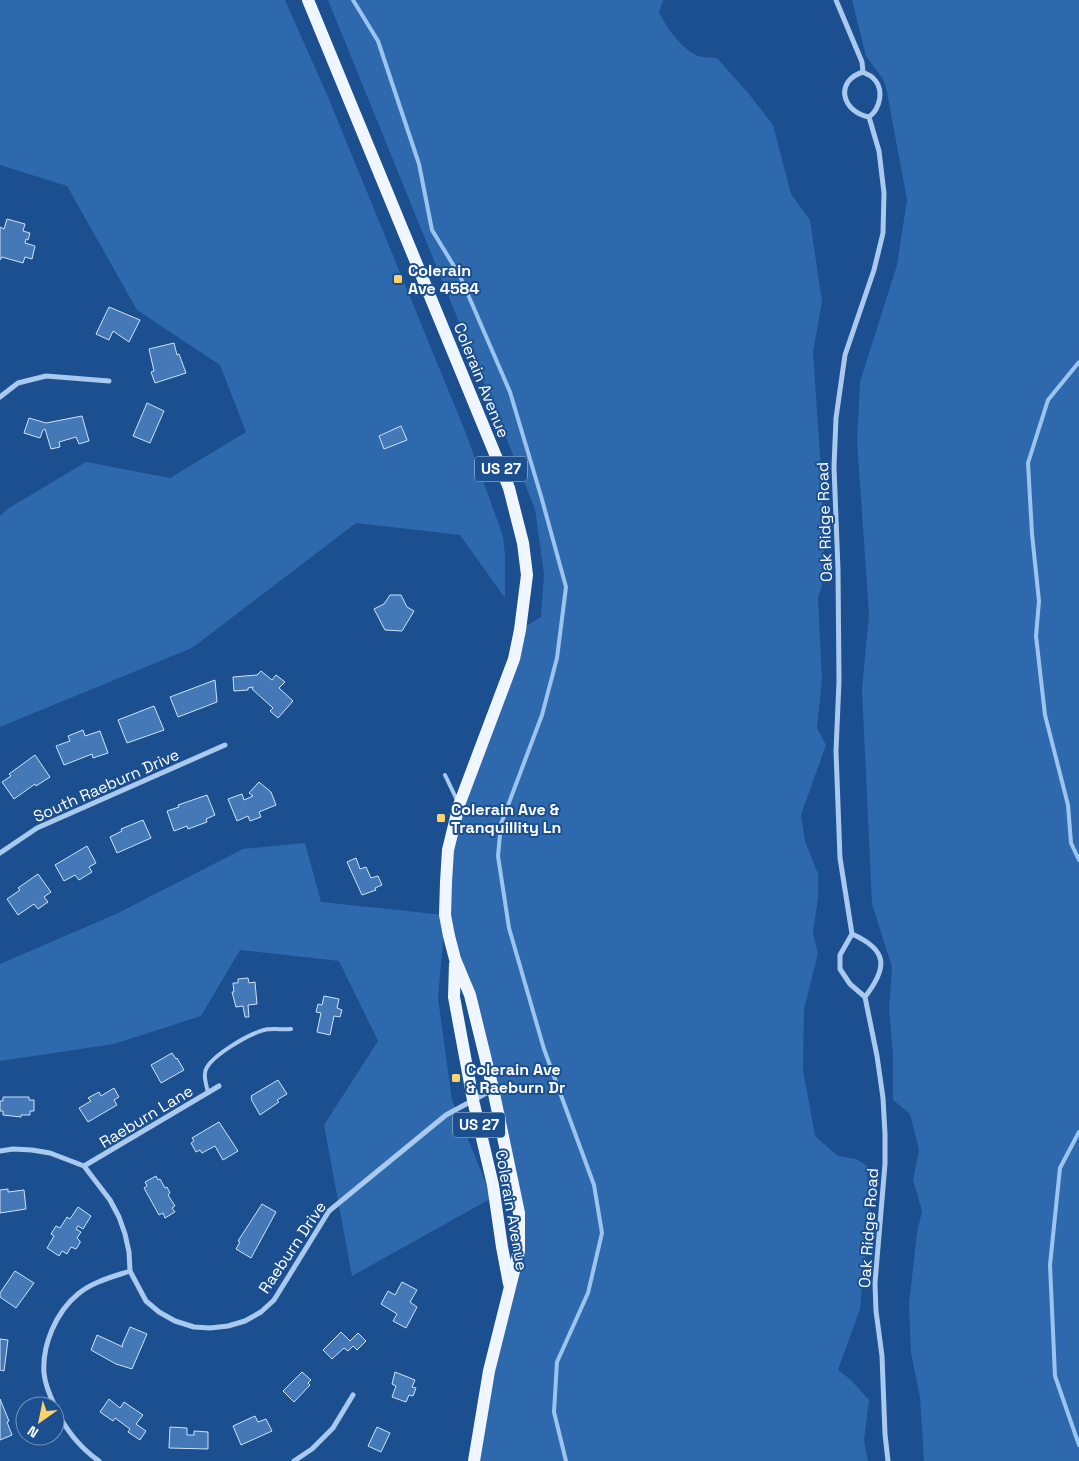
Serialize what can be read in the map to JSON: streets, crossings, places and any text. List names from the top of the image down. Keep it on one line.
{"streets":{"main road":["Colerain Avenue","US 27"],"street":["Oak Ridge Road","South Raeburn Drive","Raeburn Lane","Raeburn Drive"]},"crossings":[["Colerain Avenue","Raeburn Drive"],["Raeburn Lane","Raeburn Drive"]],"places":{"transit":["Colerain Ave 4584","Colerain Ave & Tranquillity Ln","Colerain Ave & Raeburn Dr"]},"north":"bottom left"}
